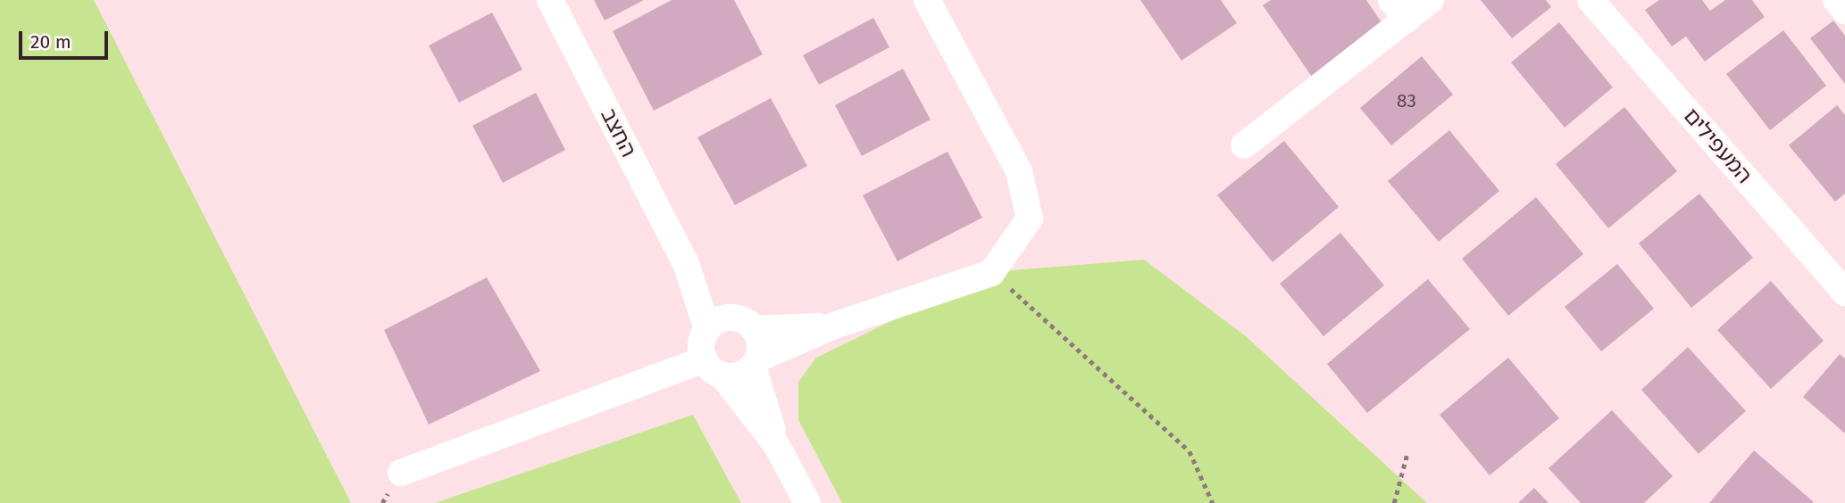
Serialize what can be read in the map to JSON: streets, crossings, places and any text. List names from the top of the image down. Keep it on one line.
{"streets":{"street":["החצב","המעפילים"]},"house_numbers":["83"],"scale_bar":"20 m"}
